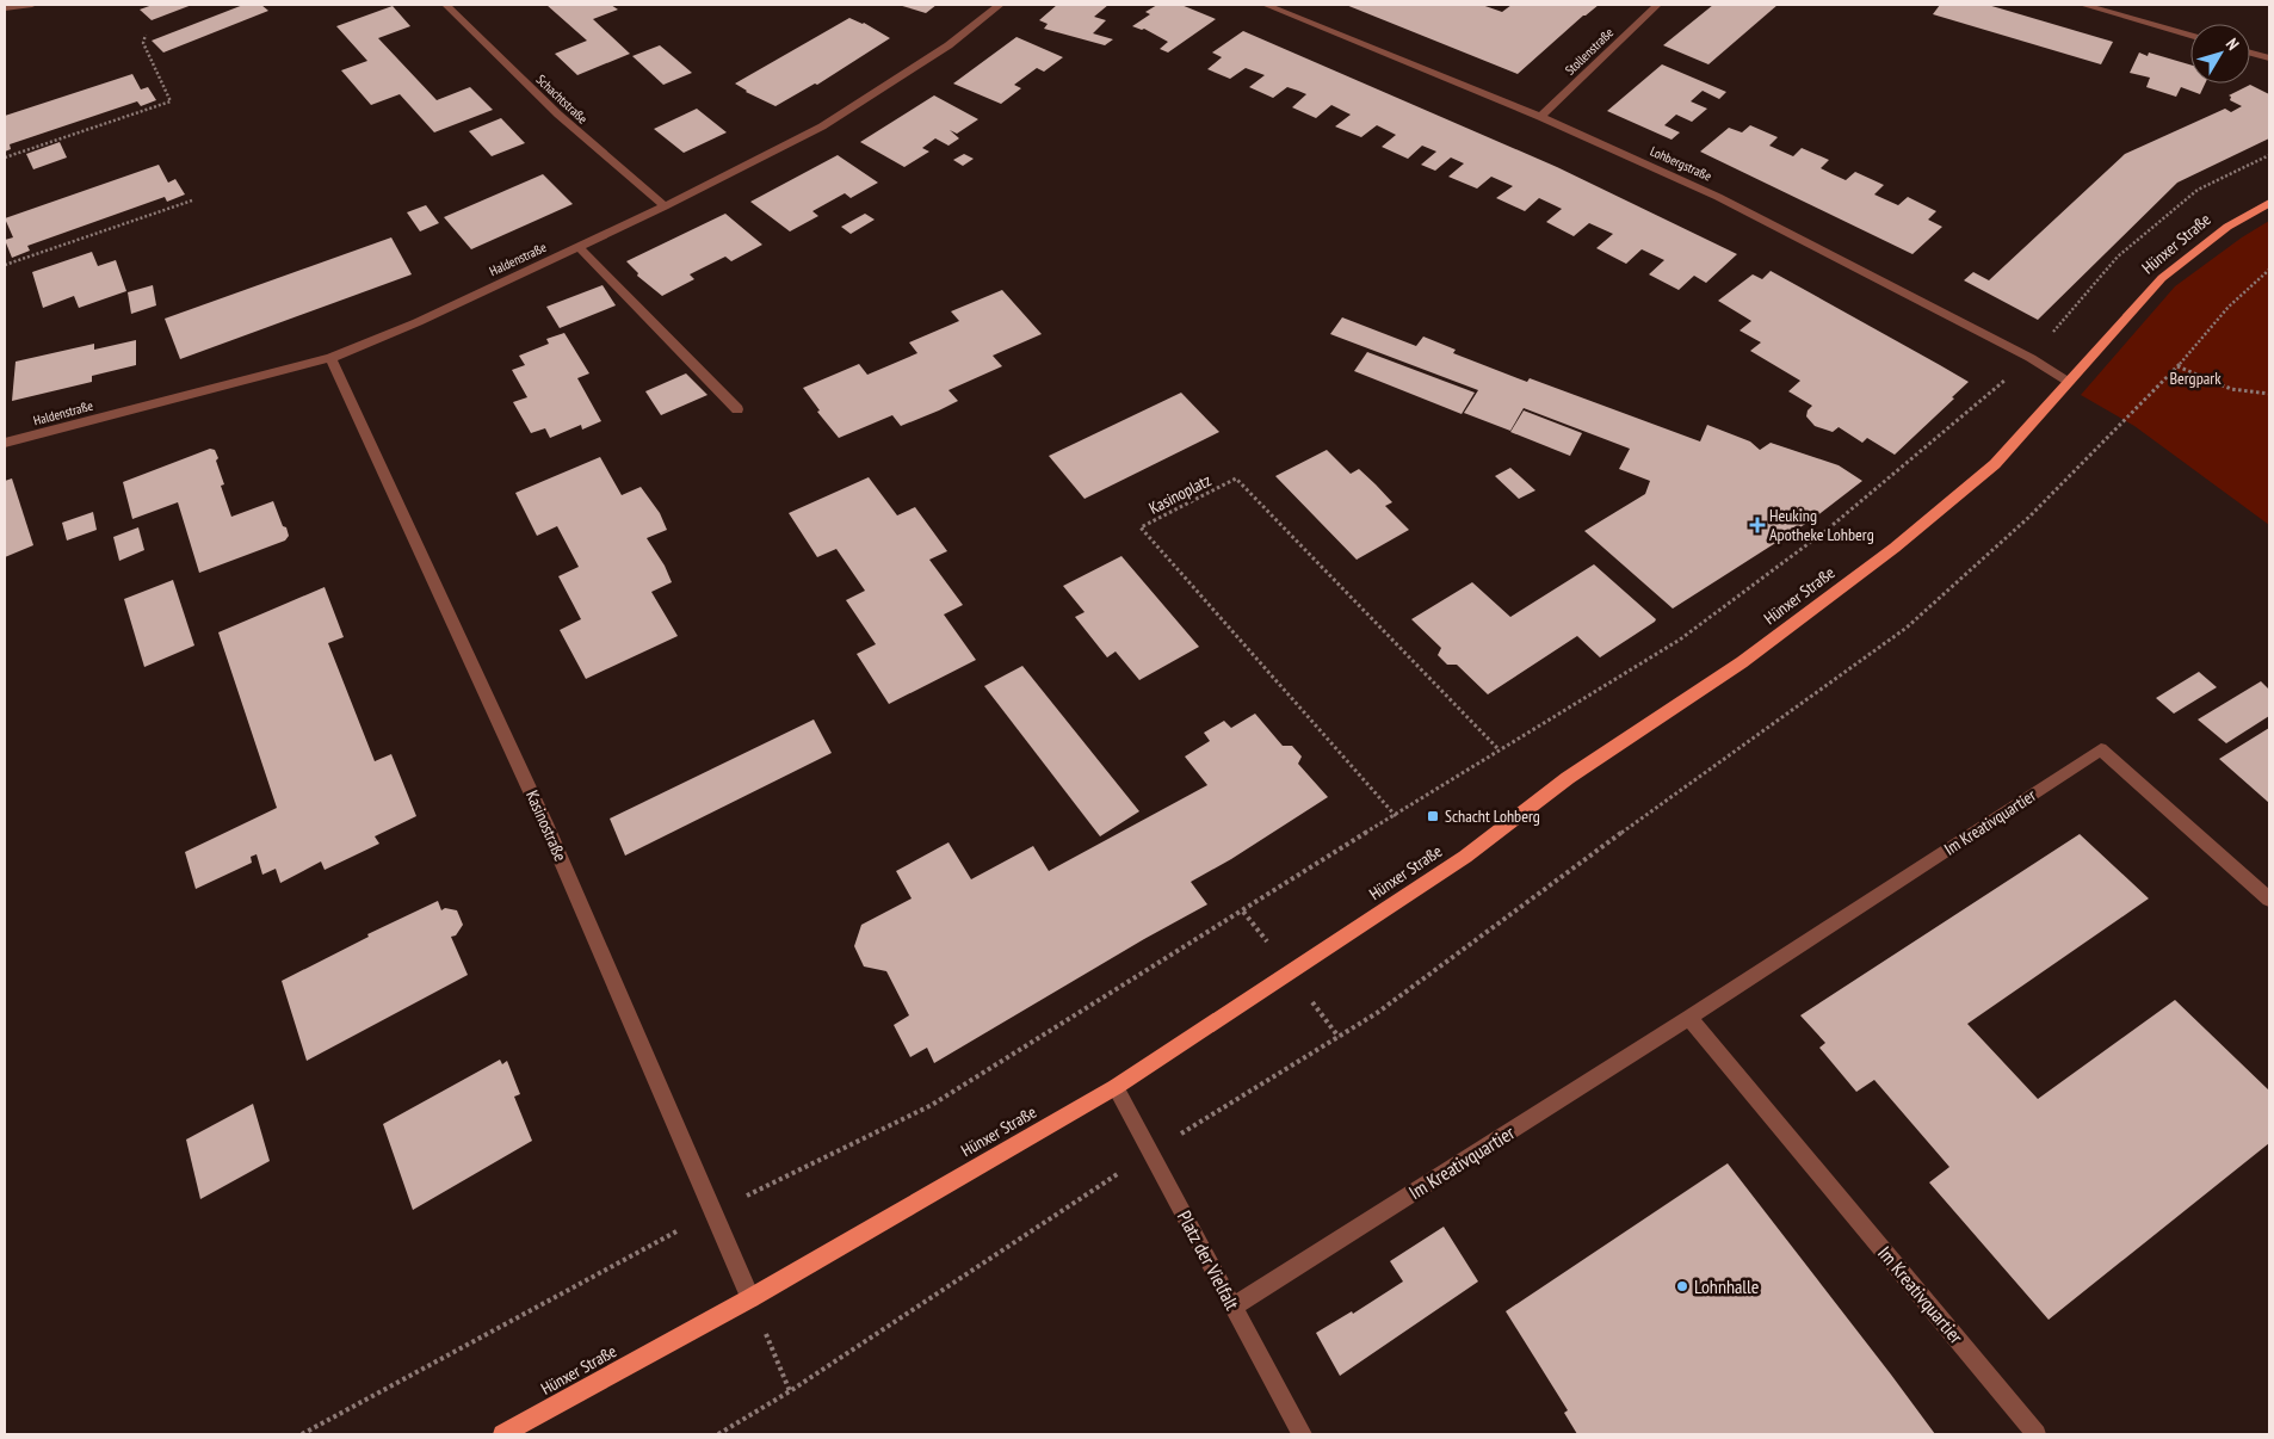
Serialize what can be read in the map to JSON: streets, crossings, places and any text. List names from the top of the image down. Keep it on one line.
{"streets":{"main road":["Hünxer Straße"],"street":["Stollenstraße","Schachtstraße","Lohbergstraße","Haldenstraße","Im Kreativquartier","Kasinostraße","Platz der Vielfalt"],"path":["Kasinoplatz"]},"crossings":[["Stollenstraße","Lohbergstraße"],["Schachtstraße","Haldenstraße"],["Lohbergstraße","Hünxer Straße"],["Hünxer Straße","Kasinostraße"],["Hünxer Straße","Platz der Vielfalt"],["Haldenstraße","Kasinostraße"],["Im Kreativquartier","Platz der Vielfalt"]],"parks":["Bergpark"],"places":{"health":["Heuking Apotheke Lohberg"],"transit":["Schacht Lohberg"],"other":["Lohnhalle"]},"north":"top right"}
